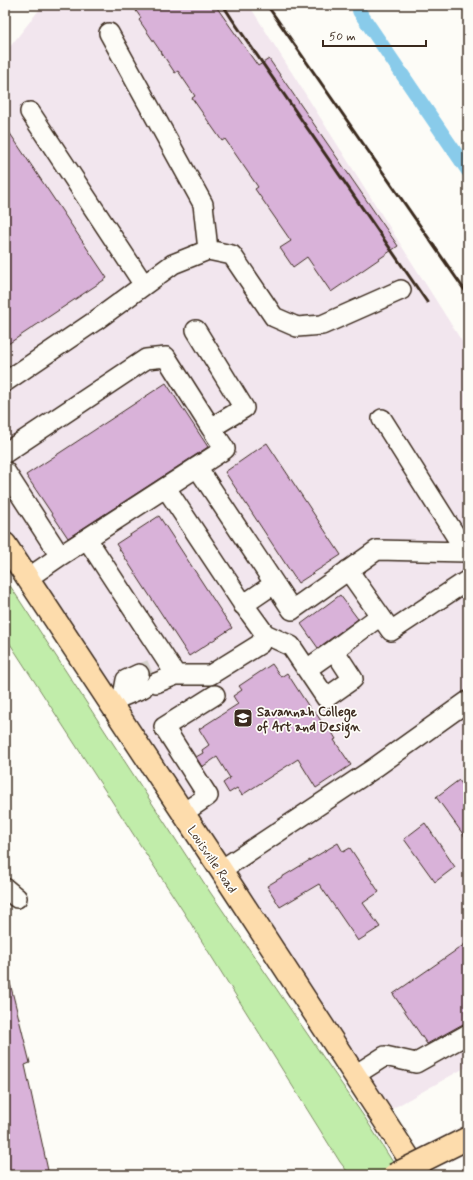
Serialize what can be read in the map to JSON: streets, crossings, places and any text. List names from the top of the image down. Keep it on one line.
{"streets":{"main road":["Louisville Road"]},"places":{"school or university":["Savannah College of Art and Design"]},"scale_bar":"50 m"}
